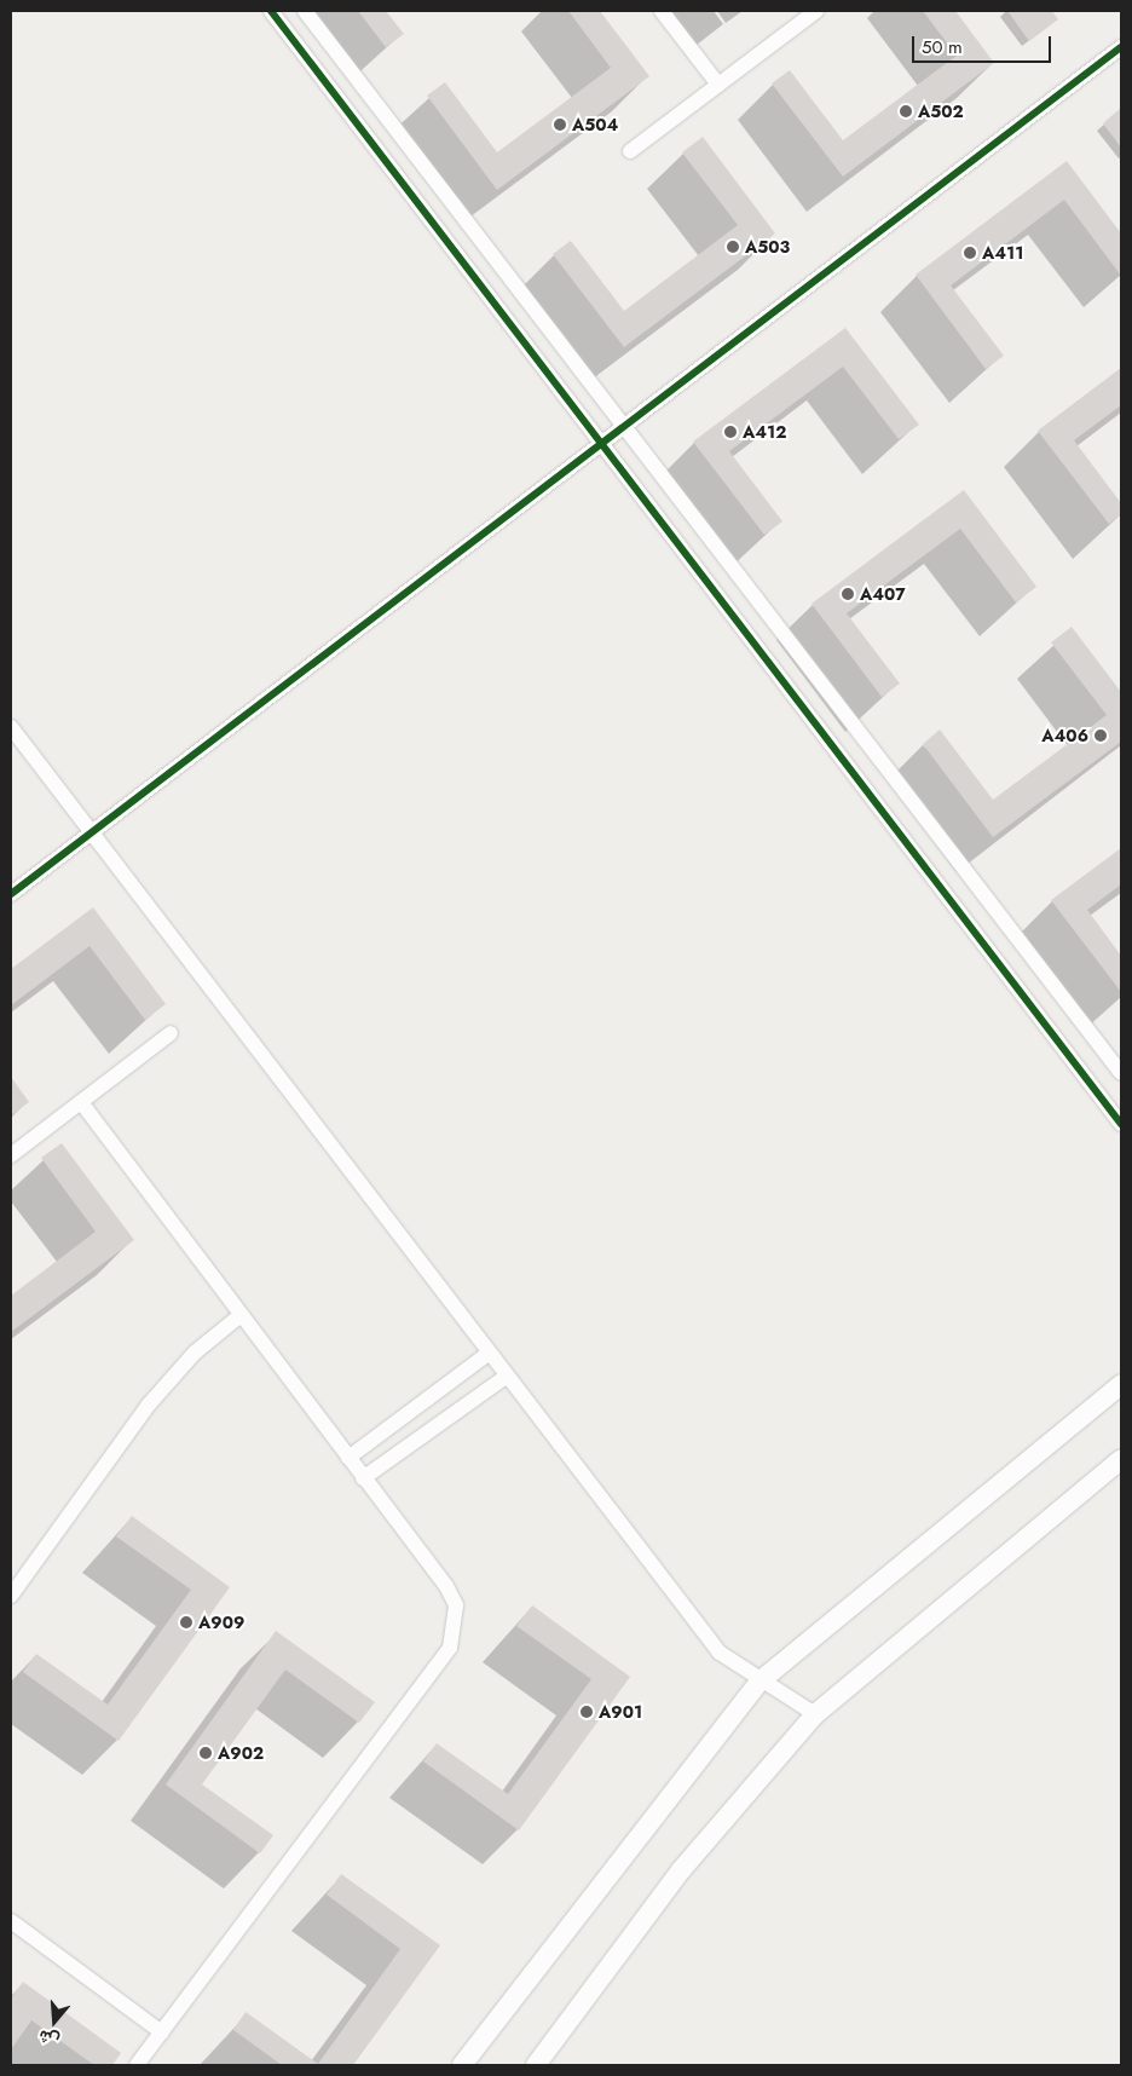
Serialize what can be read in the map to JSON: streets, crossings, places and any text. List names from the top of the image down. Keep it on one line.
{"places":["A502","A504","A503","A411","A412","A407","A406","A909","A901","A902"],"scale_bar":"50 m","north":"bottom"}
